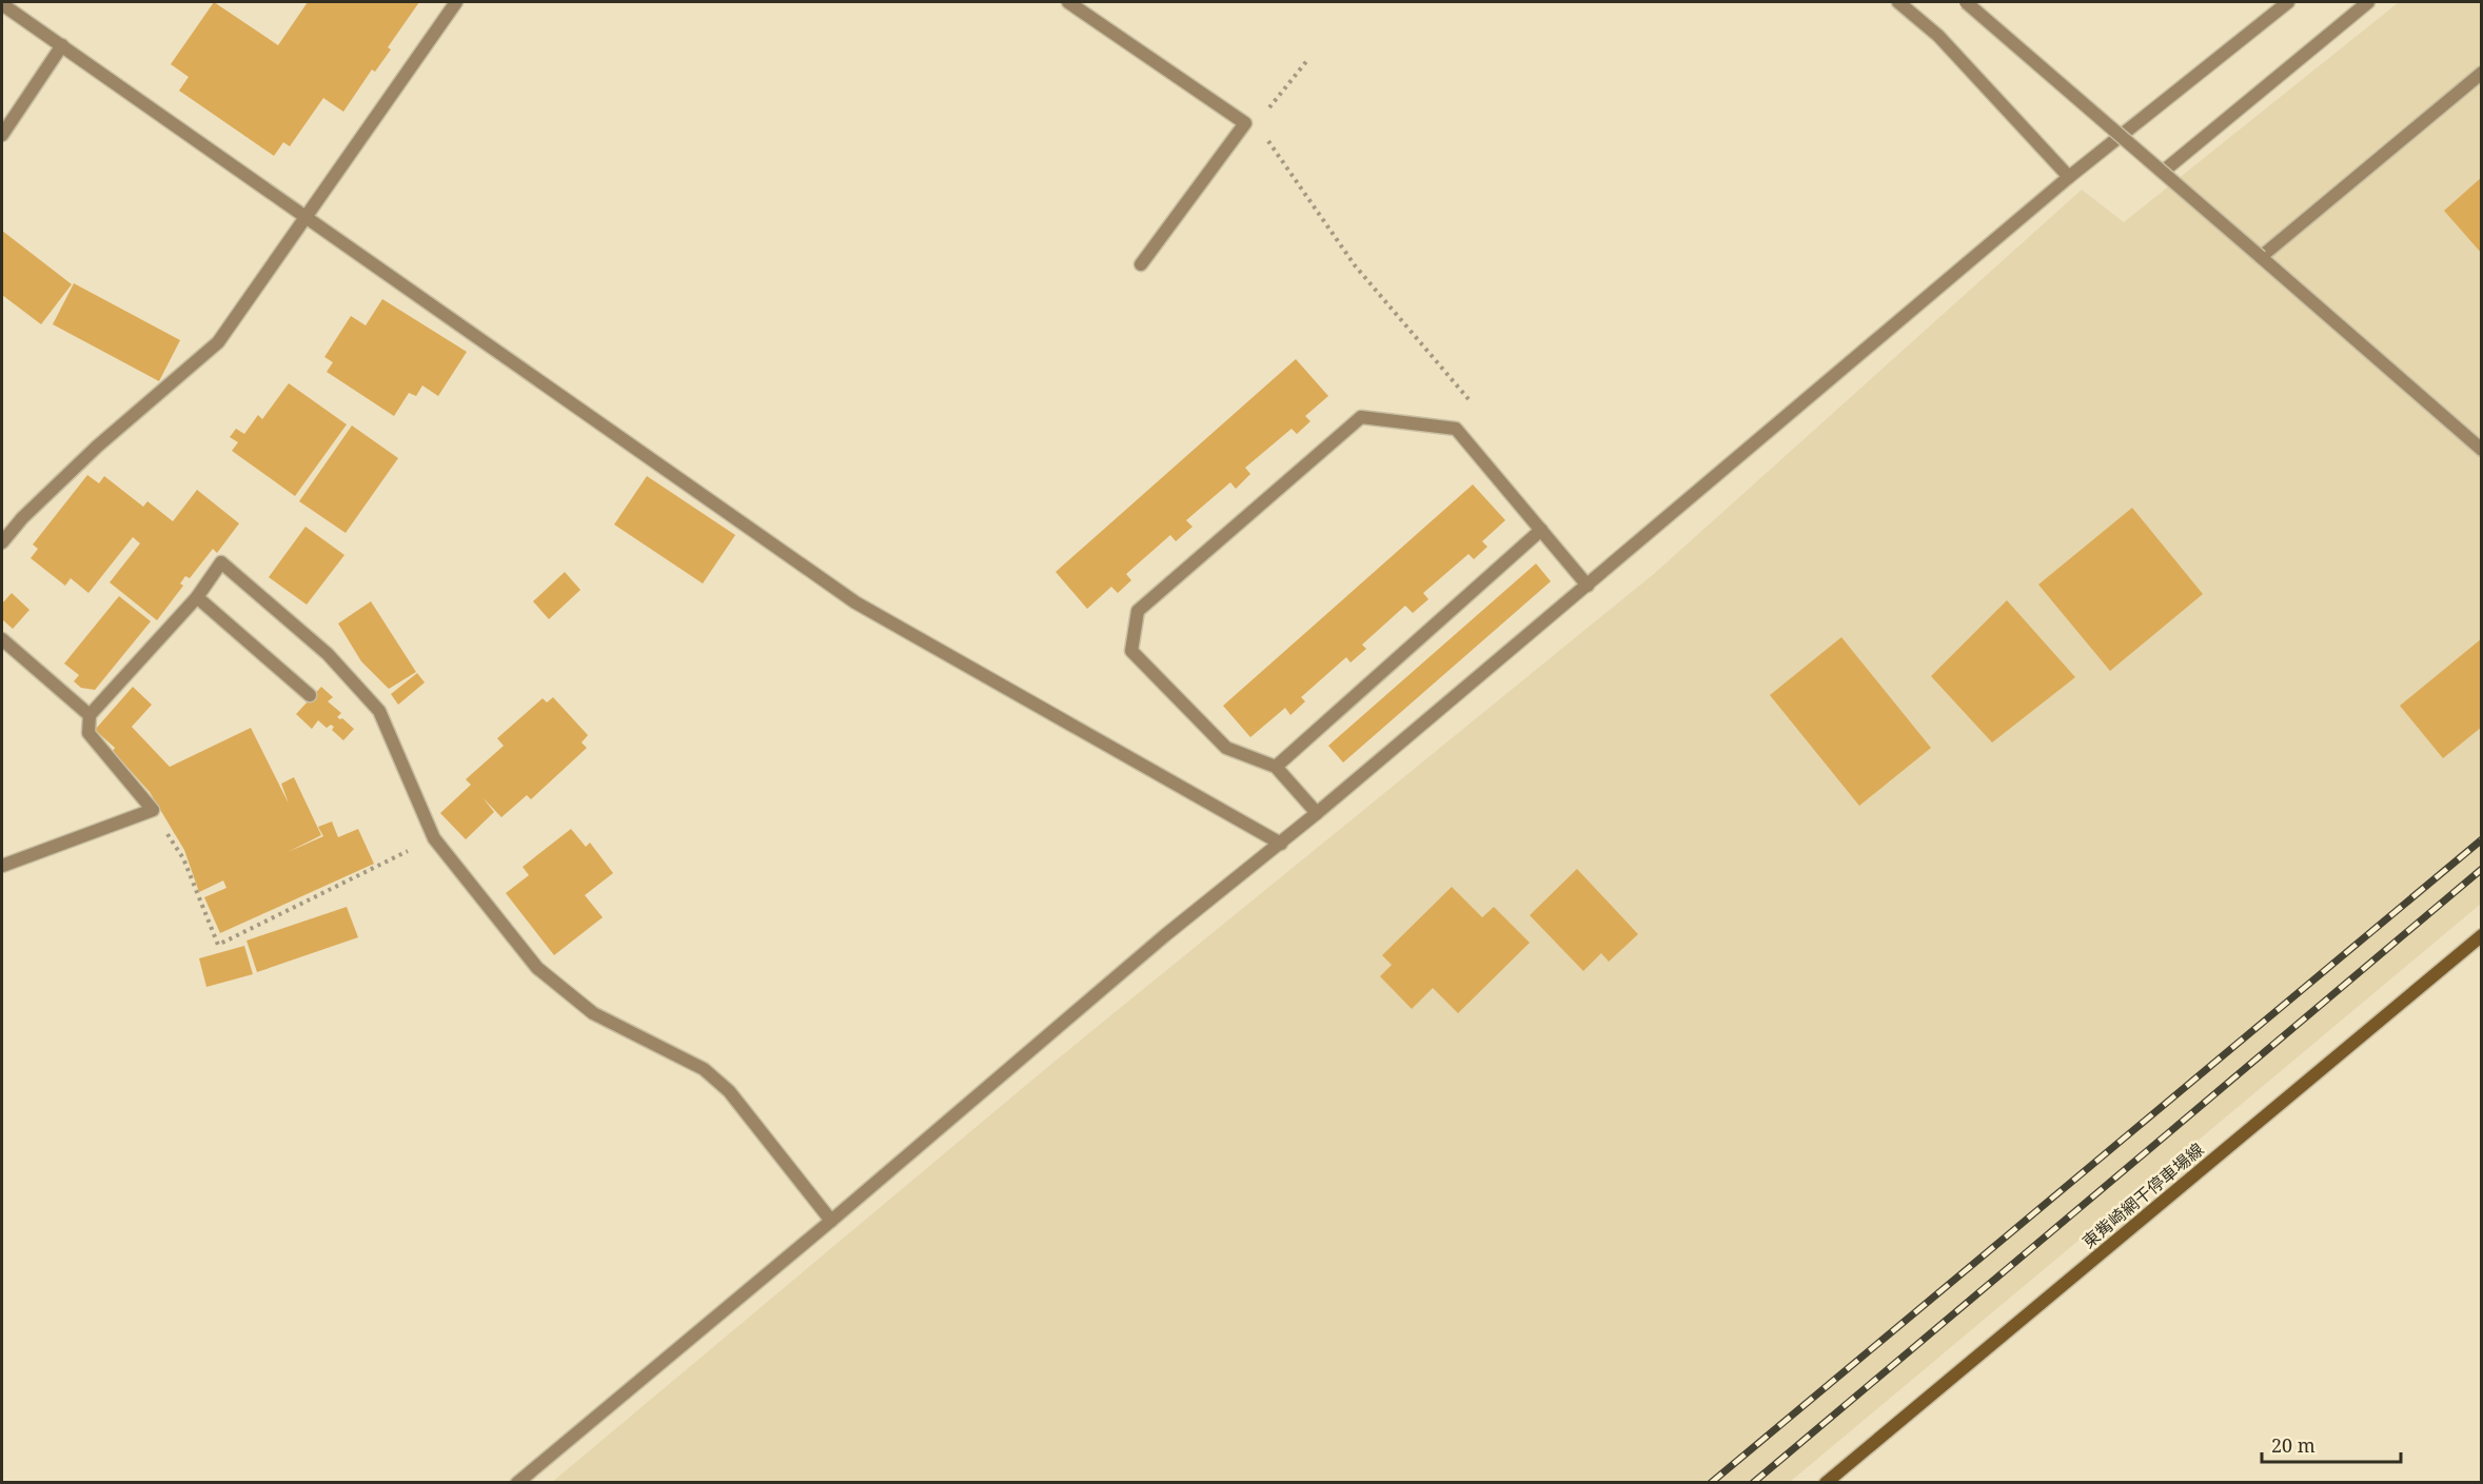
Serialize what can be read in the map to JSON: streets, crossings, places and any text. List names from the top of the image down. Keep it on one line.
{"streets":{"main road":["東觜崎網干停車場線"]},"scale_bar":"20 m"}
